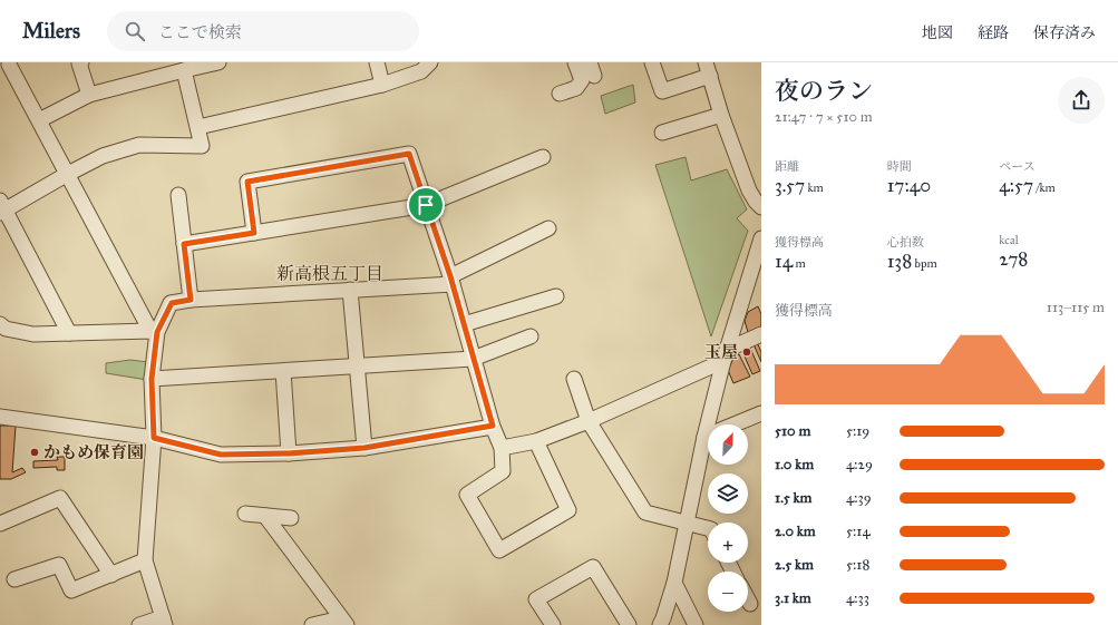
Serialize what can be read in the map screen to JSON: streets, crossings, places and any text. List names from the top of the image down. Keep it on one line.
{"districts":["新高根五丁目"],"places":["玉屋","かもめ保育園"],"north":"top right","page":{"header":"Milers","search":"ここで検索","nav":["地図","経路","保存済み"],"heading":["夜のラン","21:47 · 7 × 510 m"],"stats":[["距離","3.57 km"],["時間","17:40"],["ペース","4:57 /km"],["獲得標高","14 m"],["心拍数","138 bpm"],["kcal","278"]],"chart":["獲得標高","113–115 m"],"list":[{"name":"510 m","note":"5:19"},{"name":"1.0 km","note":"4:29"},{"name":"1.5 km","note":"4:39"},{"name":"2.0 km","note":"5:14"},{"name":"2.5 km","note":"5:18"},{"name":"3.1 km","note":"4:33"}],"map_buttons":["+","−"]}}
